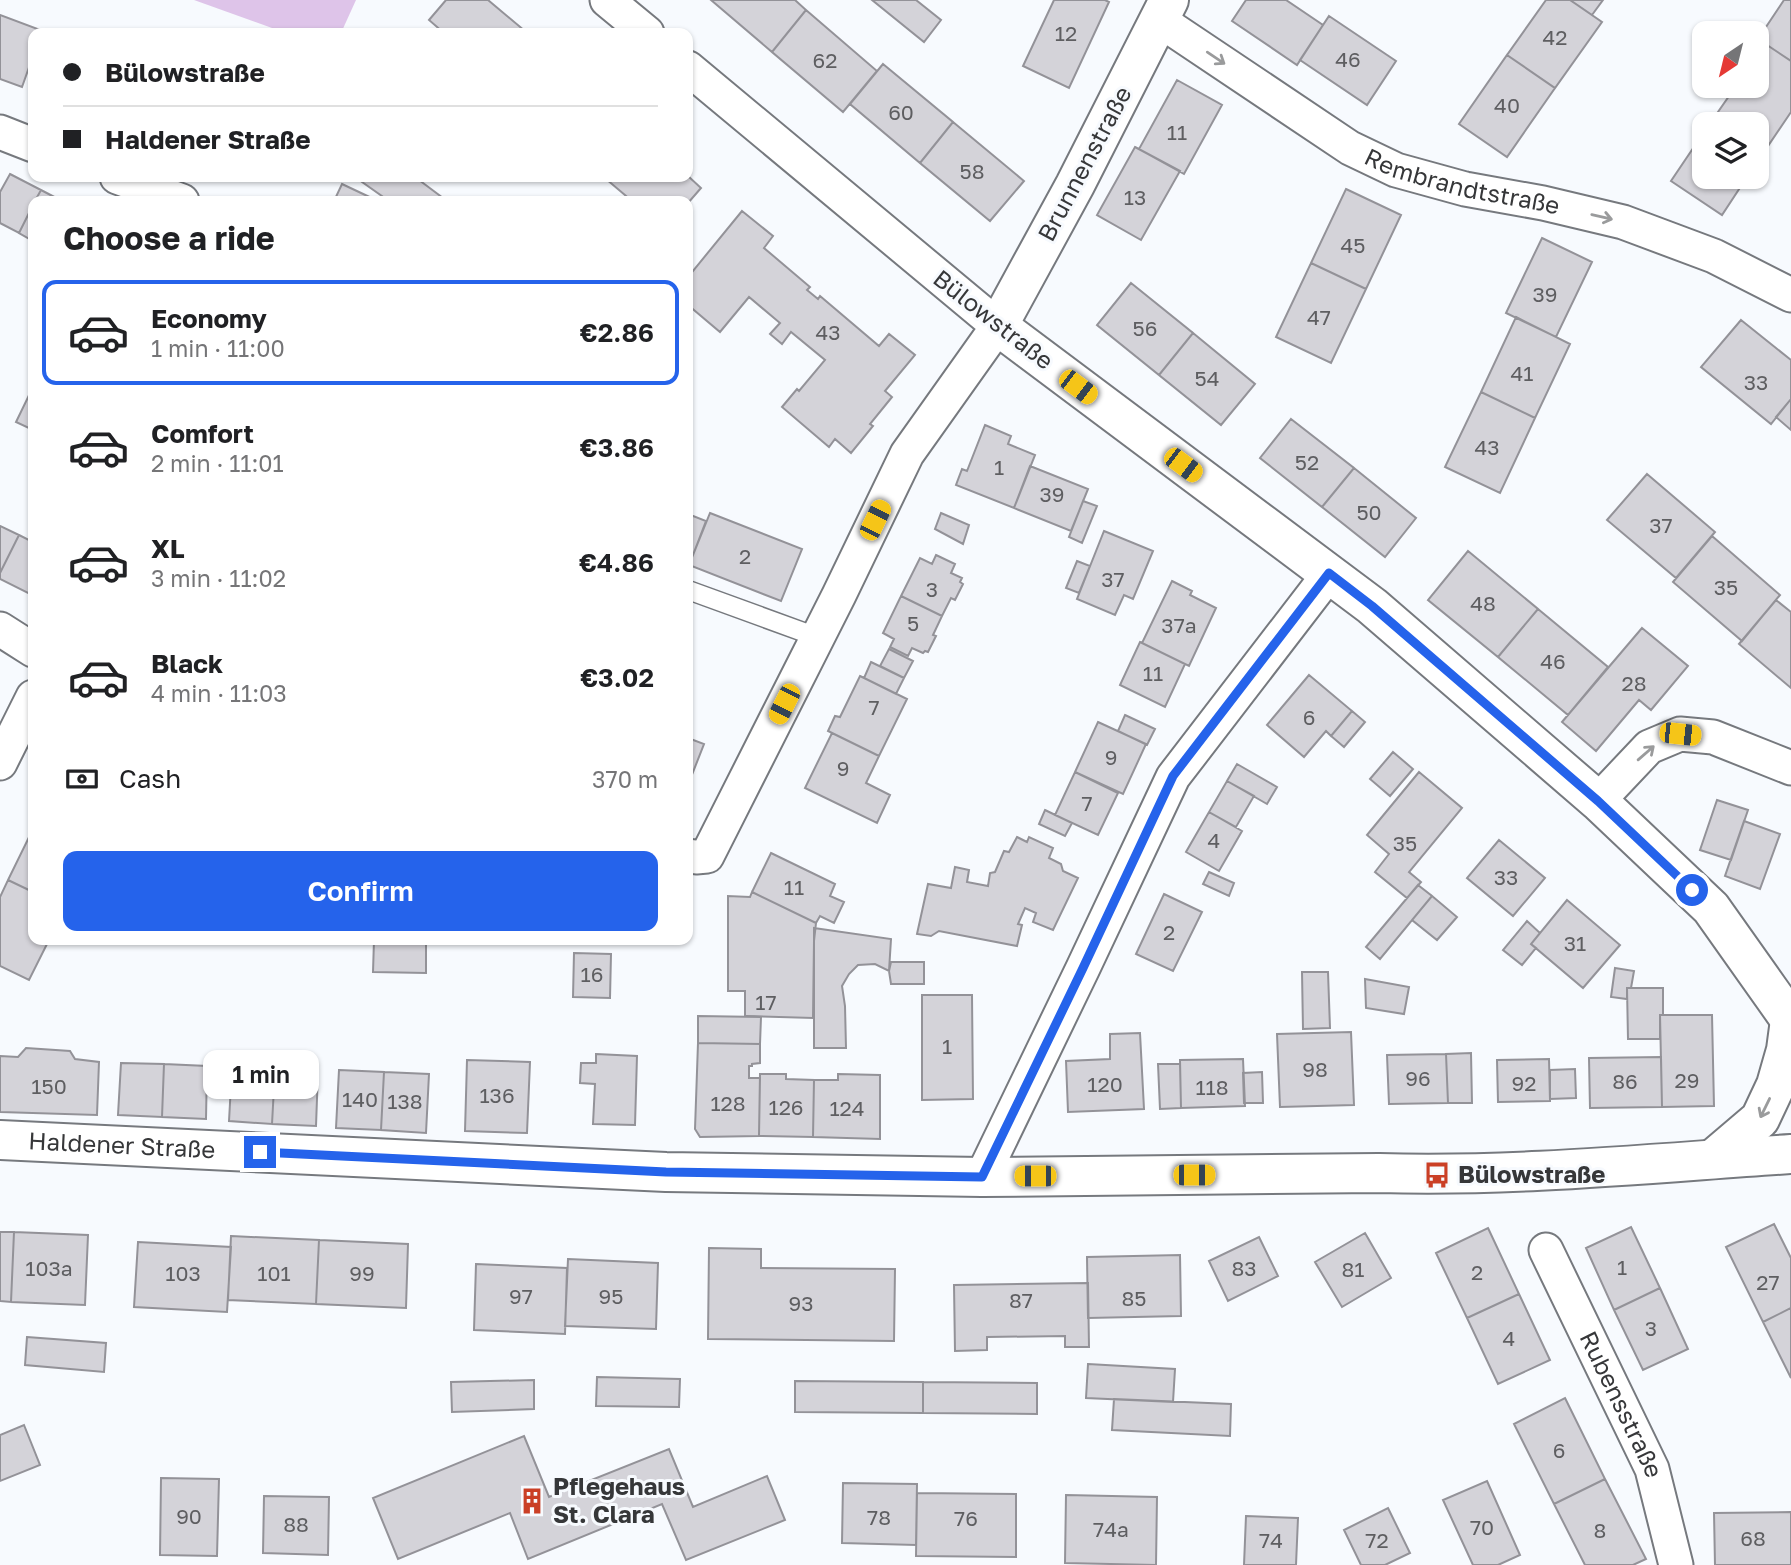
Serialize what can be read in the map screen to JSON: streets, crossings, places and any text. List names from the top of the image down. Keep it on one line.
{"streets":{"main road":["Brunnenstraße","Bülowstraße","Haldener Straße"],"street":["Rembrandtstraße","Rubensstraße"]},"crossings":[["Brunnenstraße","Rembrandtstraße"],["Brunnenstraße","Bülowstraße"]],"one_way":["Rembrandtstraße"],"places":{"bus stop":["Bülowstraße"],"building":["Pflegehaus St. Clara"]},"house_numbers":["12","42","46","62","40","60","11","58","13","45","39","47","56","43","41","54","33","43","52","1","39","50","37","2","37","35","3","48","5","37a","46","11","28","7","6","9","9","7","4","35","33","11","2","31","16","17","1","98","96","29","86","92","120","150","118","136","140","138","128","126","124","1","103a","83","81","2","103","101","99","27","97","95","85","87","93","3","4","6","90","78","76","88","70","74a","8","68","74","72"],"north":"bottom left","page":{"banner":["Bülowstraße","Haldener Straße"],"heading":"Choose a ride","list":[{"name":"Economy","note":"1 min · 11:00","value":"€2.86"},{"name":"Comfort","note":"2 min · 11:01","value":"€3.86"},{"name":"XL","note":"3 min · 11:02","value":"€4.86"},{"name":"Black","note":"4 min · 11:03","value":"€3.02"}],"pay":["Cash","370 m"],"buttons":"Confirm","bubble":"1 min"}}
